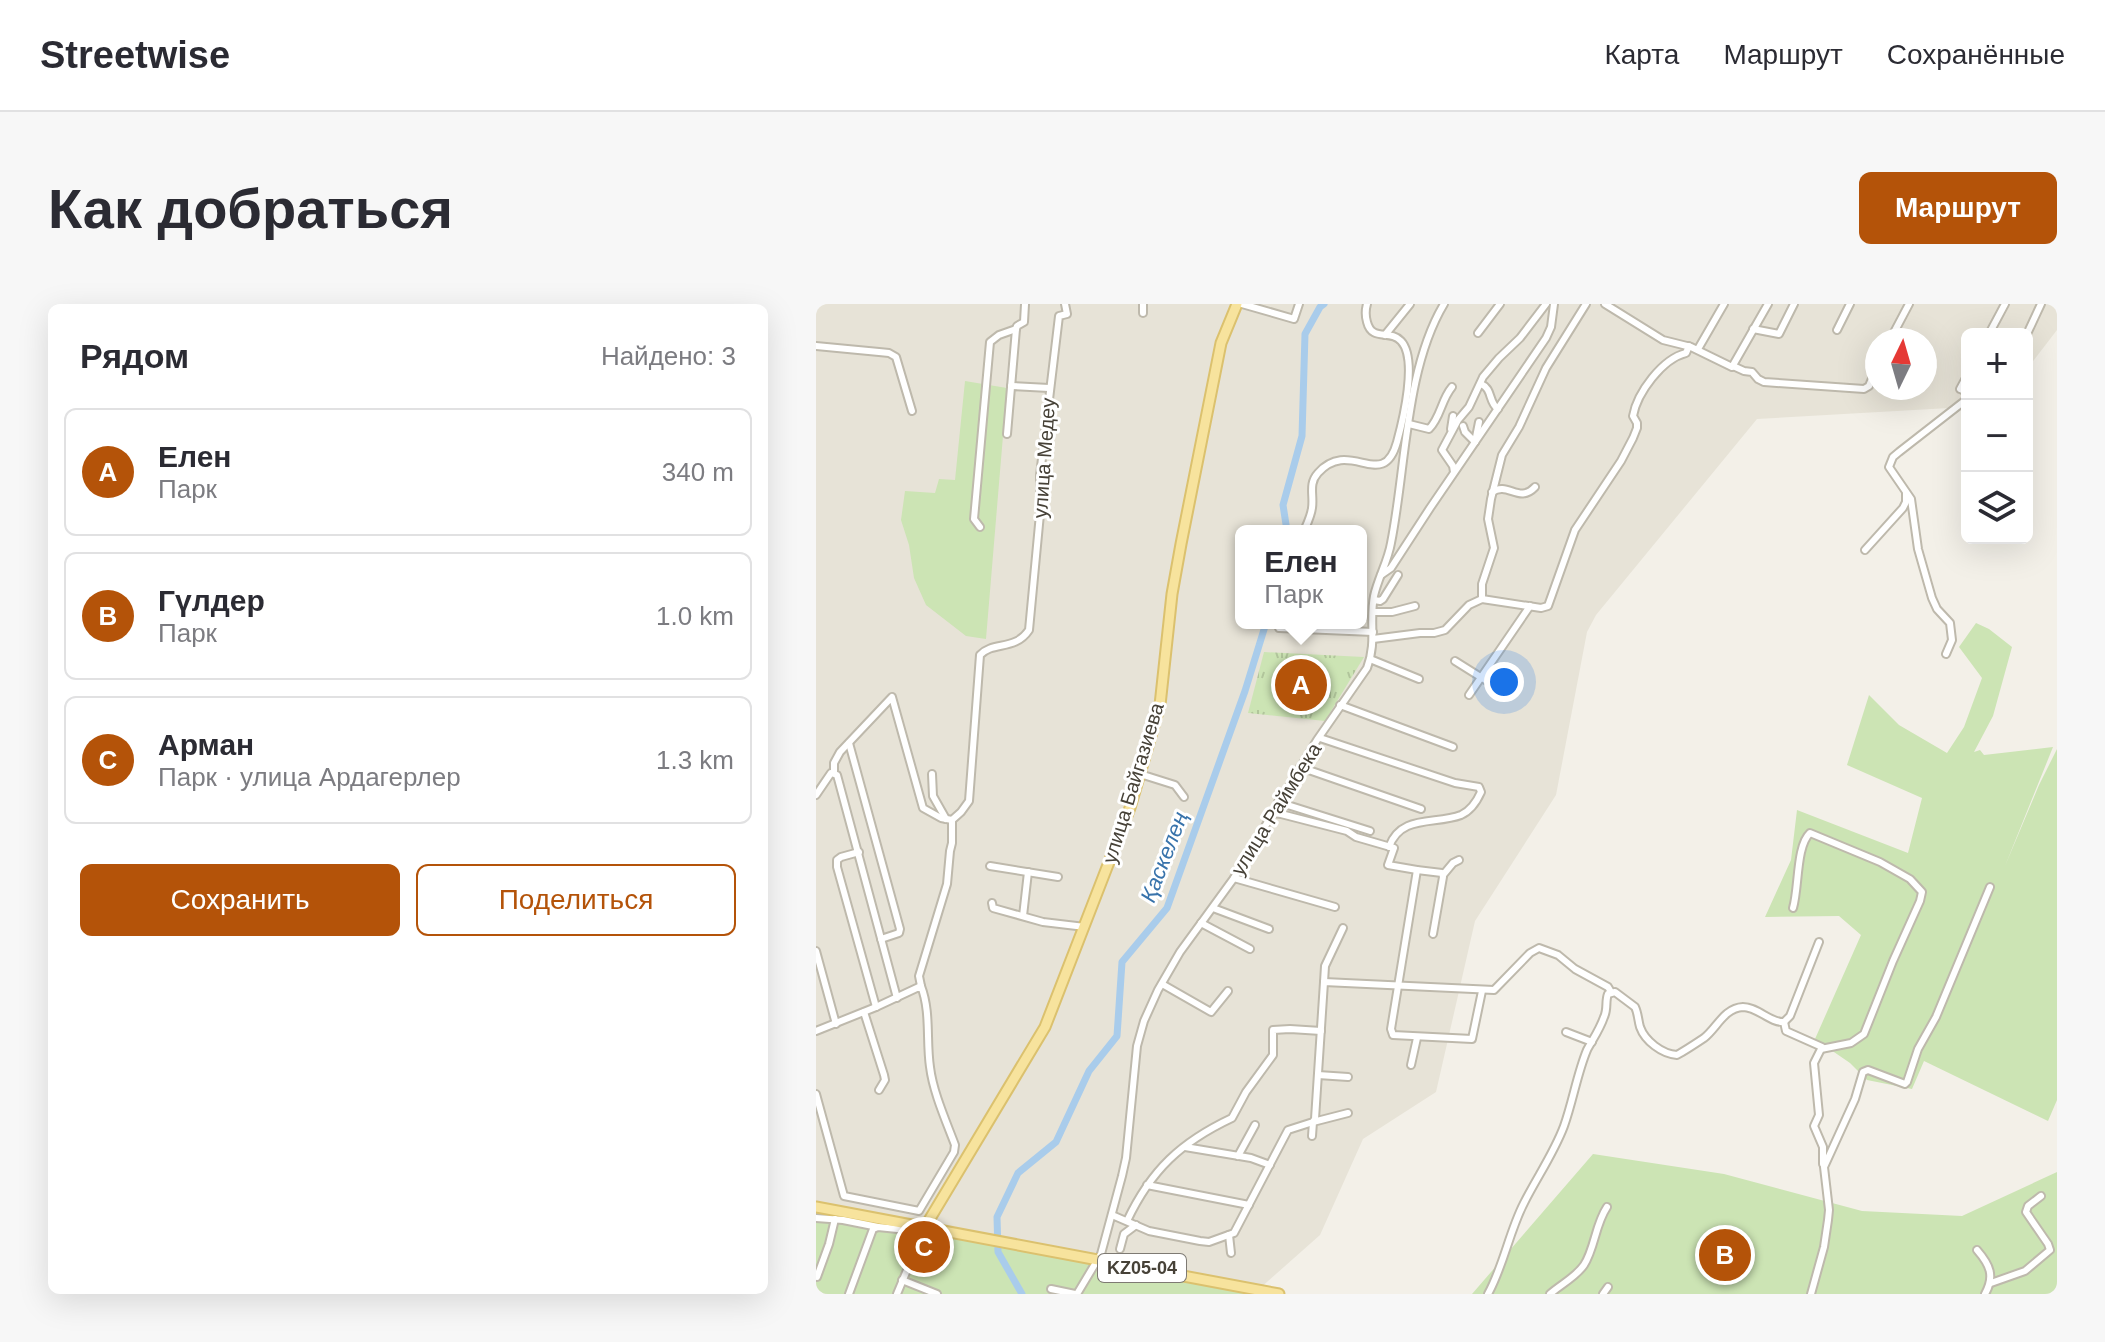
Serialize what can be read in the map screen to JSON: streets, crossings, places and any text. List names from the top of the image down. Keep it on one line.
{"streets":{"main road":["улица Байгазиева","KZ05-04"],"street":["улица Медеу","улица Раймбека"]},"crossings":[["улица Байгазиева","KZ05-04"],["улица Раймбека","KZ05-04"]],"water":["Қаскелең"],"north":"top","page":{"header":"Streetwise","nav":["Карта","Маршрут","Сохранённые"],"buttons":["Маршрут",["Сохранить","Поделиться"]],"title":"Как добраться","heading":["Рядом","Найдено: 3"],"map_buttons":["+","−"],"list":[{"mark":"A","name":"Елен","note":"Парк","value":"340 m"},{"mark":"B","name":"Гүлдер","note":"Парк","value":"1.0 km"},{"mark":"C","name":"Арман","note":"Парк · улица Ардагерлер","value":"1.3 km"}],"popup":["Елен","Парк"],"pins":["A","C","B"]}}
